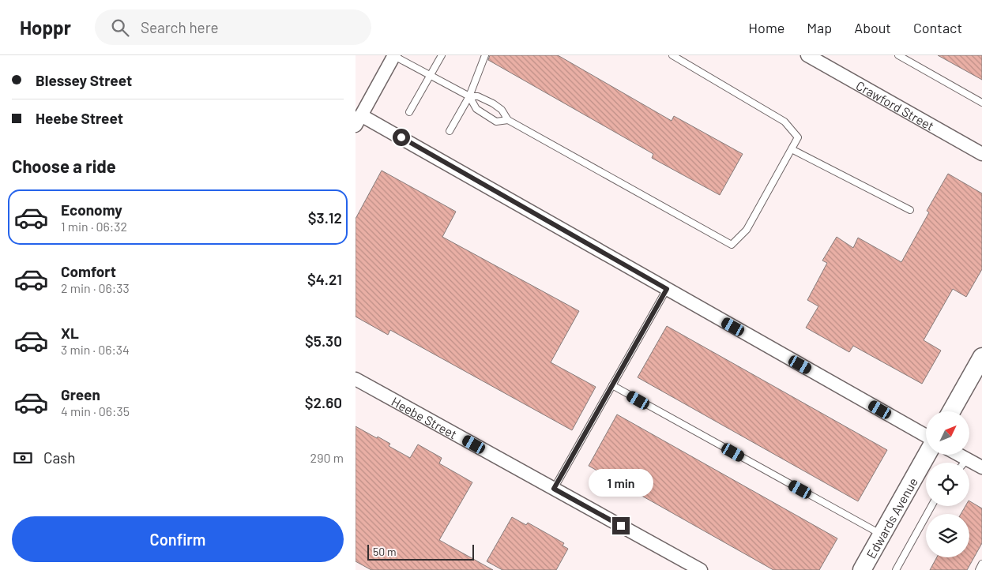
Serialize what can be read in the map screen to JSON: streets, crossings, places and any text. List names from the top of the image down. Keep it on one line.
{"streets":{"street":["Crawford Street","Heebe Street","Edwards Avenue"]},"scale_bar":"50 m","north":"top right","page":{"header":"Hoppr","search":"Search here","nav":["Home","Map","About","Contact"],"banner":["Blessey Street","Heebe Street"],"heading":"Choose a ride","list":[{"name":"Economy","note":"1 min · 06:32","value":"$3.12"},{"name":"Comfort","note":"2 min · 06:33","value":"$4.21"},{"name":"XL","note":"3 min · 06:34","value":"$5.30"},{"name":"Green","note":"4 min · 06:35","value":"$2.60"}],"pay":["Cash","290 m"],"bubble":"1 min","buttons":"Confirm","scale":"50 m"}}
